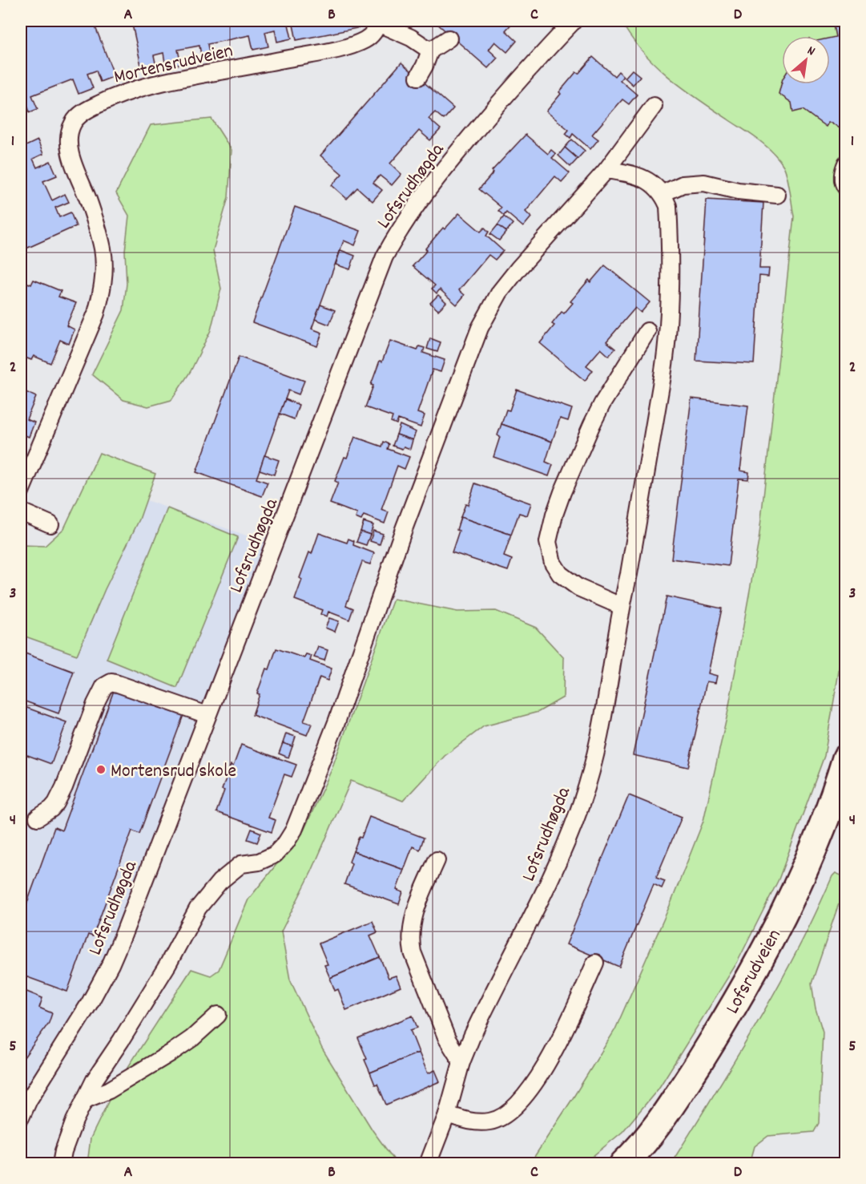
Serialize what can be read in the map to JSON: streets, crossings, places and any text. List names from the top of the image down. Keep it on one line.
{"streets":{"street":["Lofsrudveien"],"lane":["Mortensrudveien","Lofsrudhøgda"]},"places":["Mortensrud skole"],"north":"top right","grid":{"columns":["A","B","C","D"],"rows":["1","2","3","4","5"]}}
